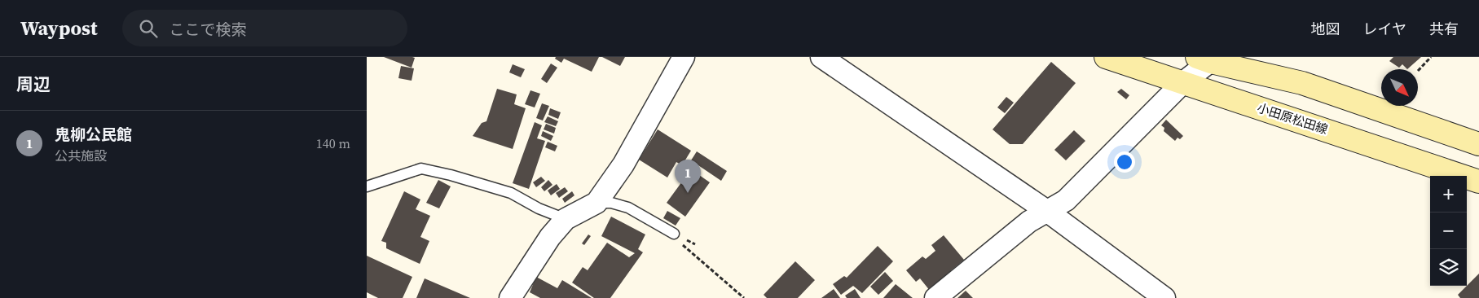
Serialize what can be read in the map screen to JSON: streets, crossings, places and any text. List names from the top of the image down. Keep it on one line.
{"streets":{"main road":["小田原松田線"]},"north":"bottom right","page":{"header":"Waypost","search":"ここで検索","nav":["地図","レイヤ","共有"],"heading":"周辺","list":[{"mark":"1","name":"鬼柳公民館","note":"公共施設","value":"140 m"}],"pins":"1","map_buttons":["+","−"]}}
